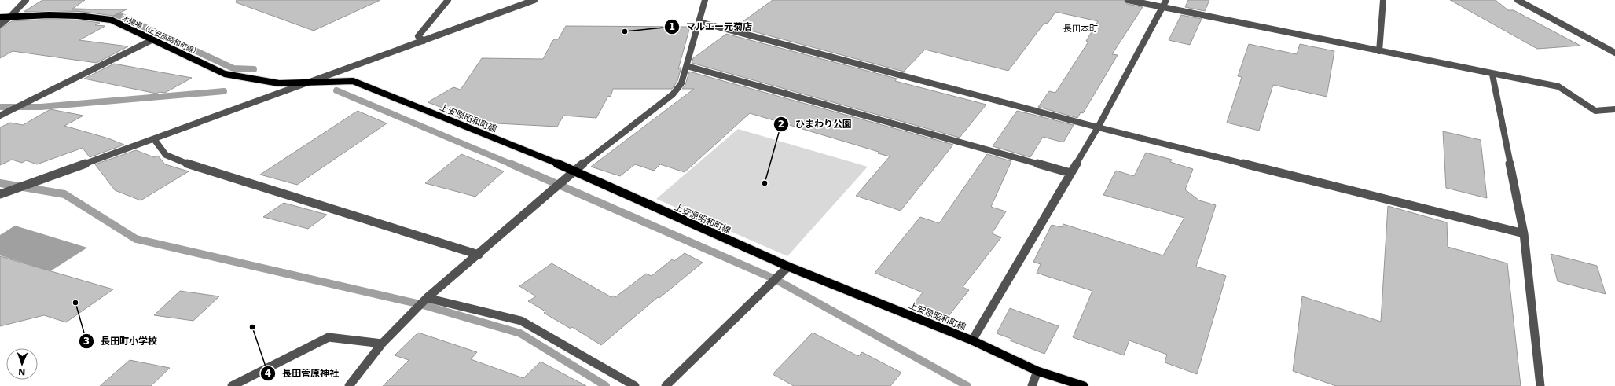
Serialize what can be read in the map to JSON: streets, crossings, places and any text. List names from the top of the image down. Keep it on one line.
{"streets":{"main road":["木揚場（上安原昭和町線）","上安原昭和町線"]},"crossings":[["木揚場（上安原昭和町線）","上安原昭和町線"]],"districts":["長田本町"],"places":["マルエー元菊店","ひまわり公園","長田町小学校","長田菅原神社"],"north":"bottom"}
